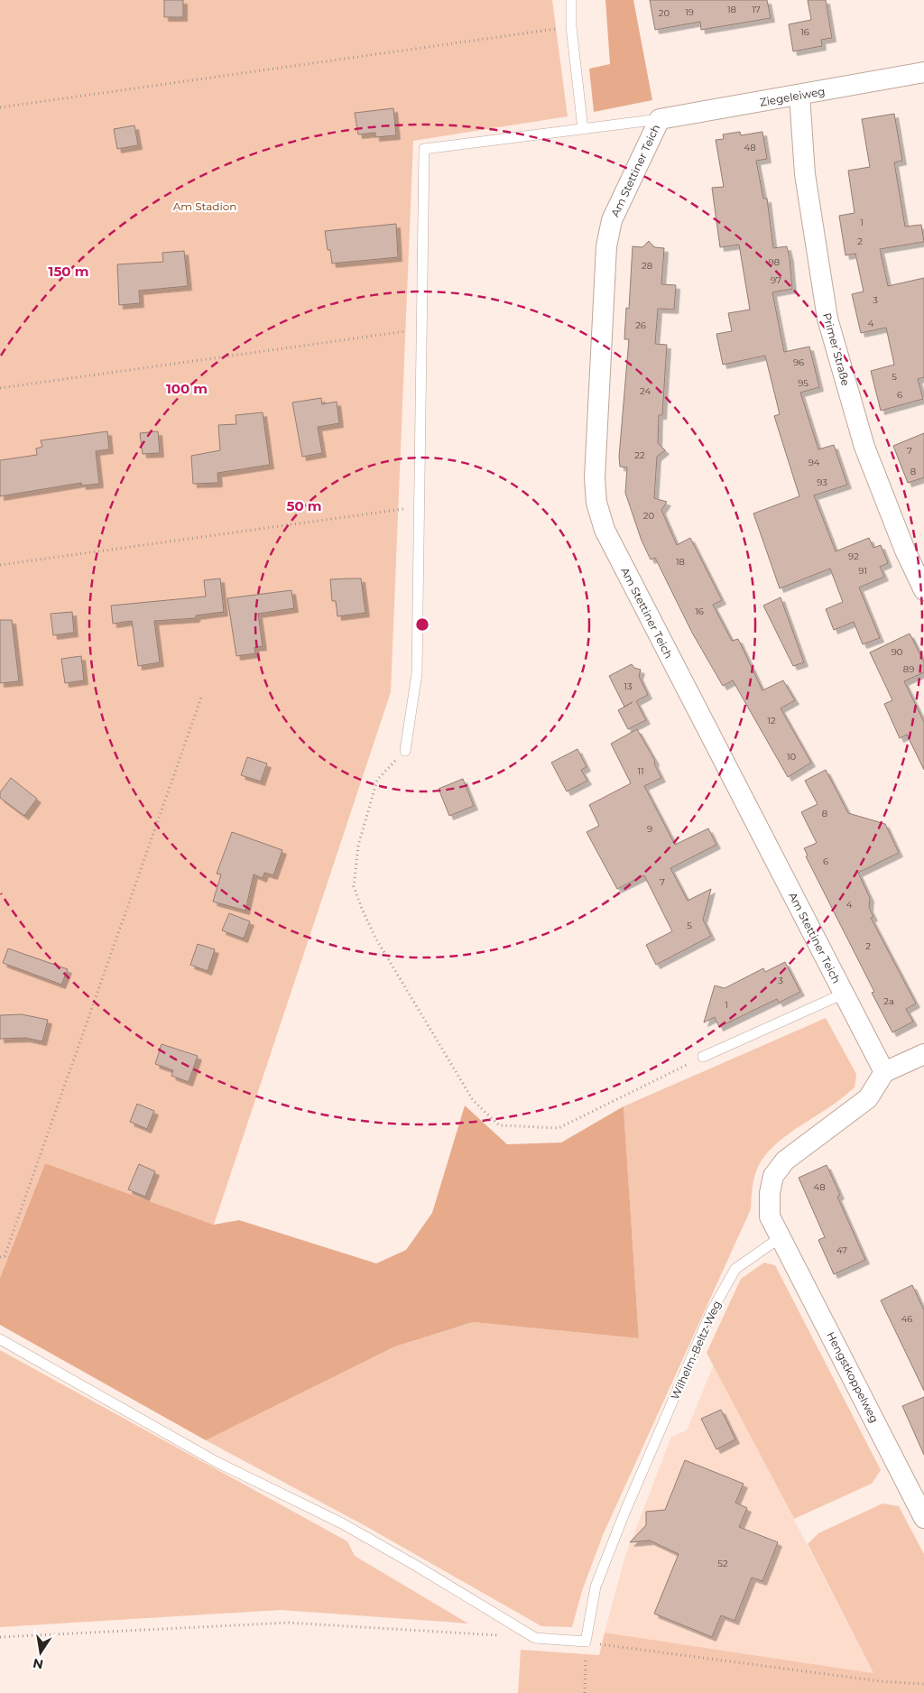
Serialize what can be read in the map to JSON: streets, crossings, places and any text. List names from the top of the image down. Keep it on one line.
{"streets":{"street":["Ziegeleiweg","Am Stettiner Teich","Primer Straße","Hengstkoppelweg"],"lane":["Wilhelm-Beltz-Weg"]},"crossings":[["Ziegeleiweg","Am Stettiner Teich"],["Ziegeleiweg","Primer Straße"],["Wilhelm-Beltz-Weg","Hengstkoppelweg"]],"parks":["Am Stadion"],"house_numbers":["18","17","19","20","16","48","1","2","98","28","97","3","4","26","96","5","95","24","6","7","22","94","8","93","20","92","18","91","16","90","89","13","12","10","11","8","9","6","7","4","5","2","3","2a","1","48","47","46","52"],"north":"bottom","rings":["150 m","100 m","50 m"]}
